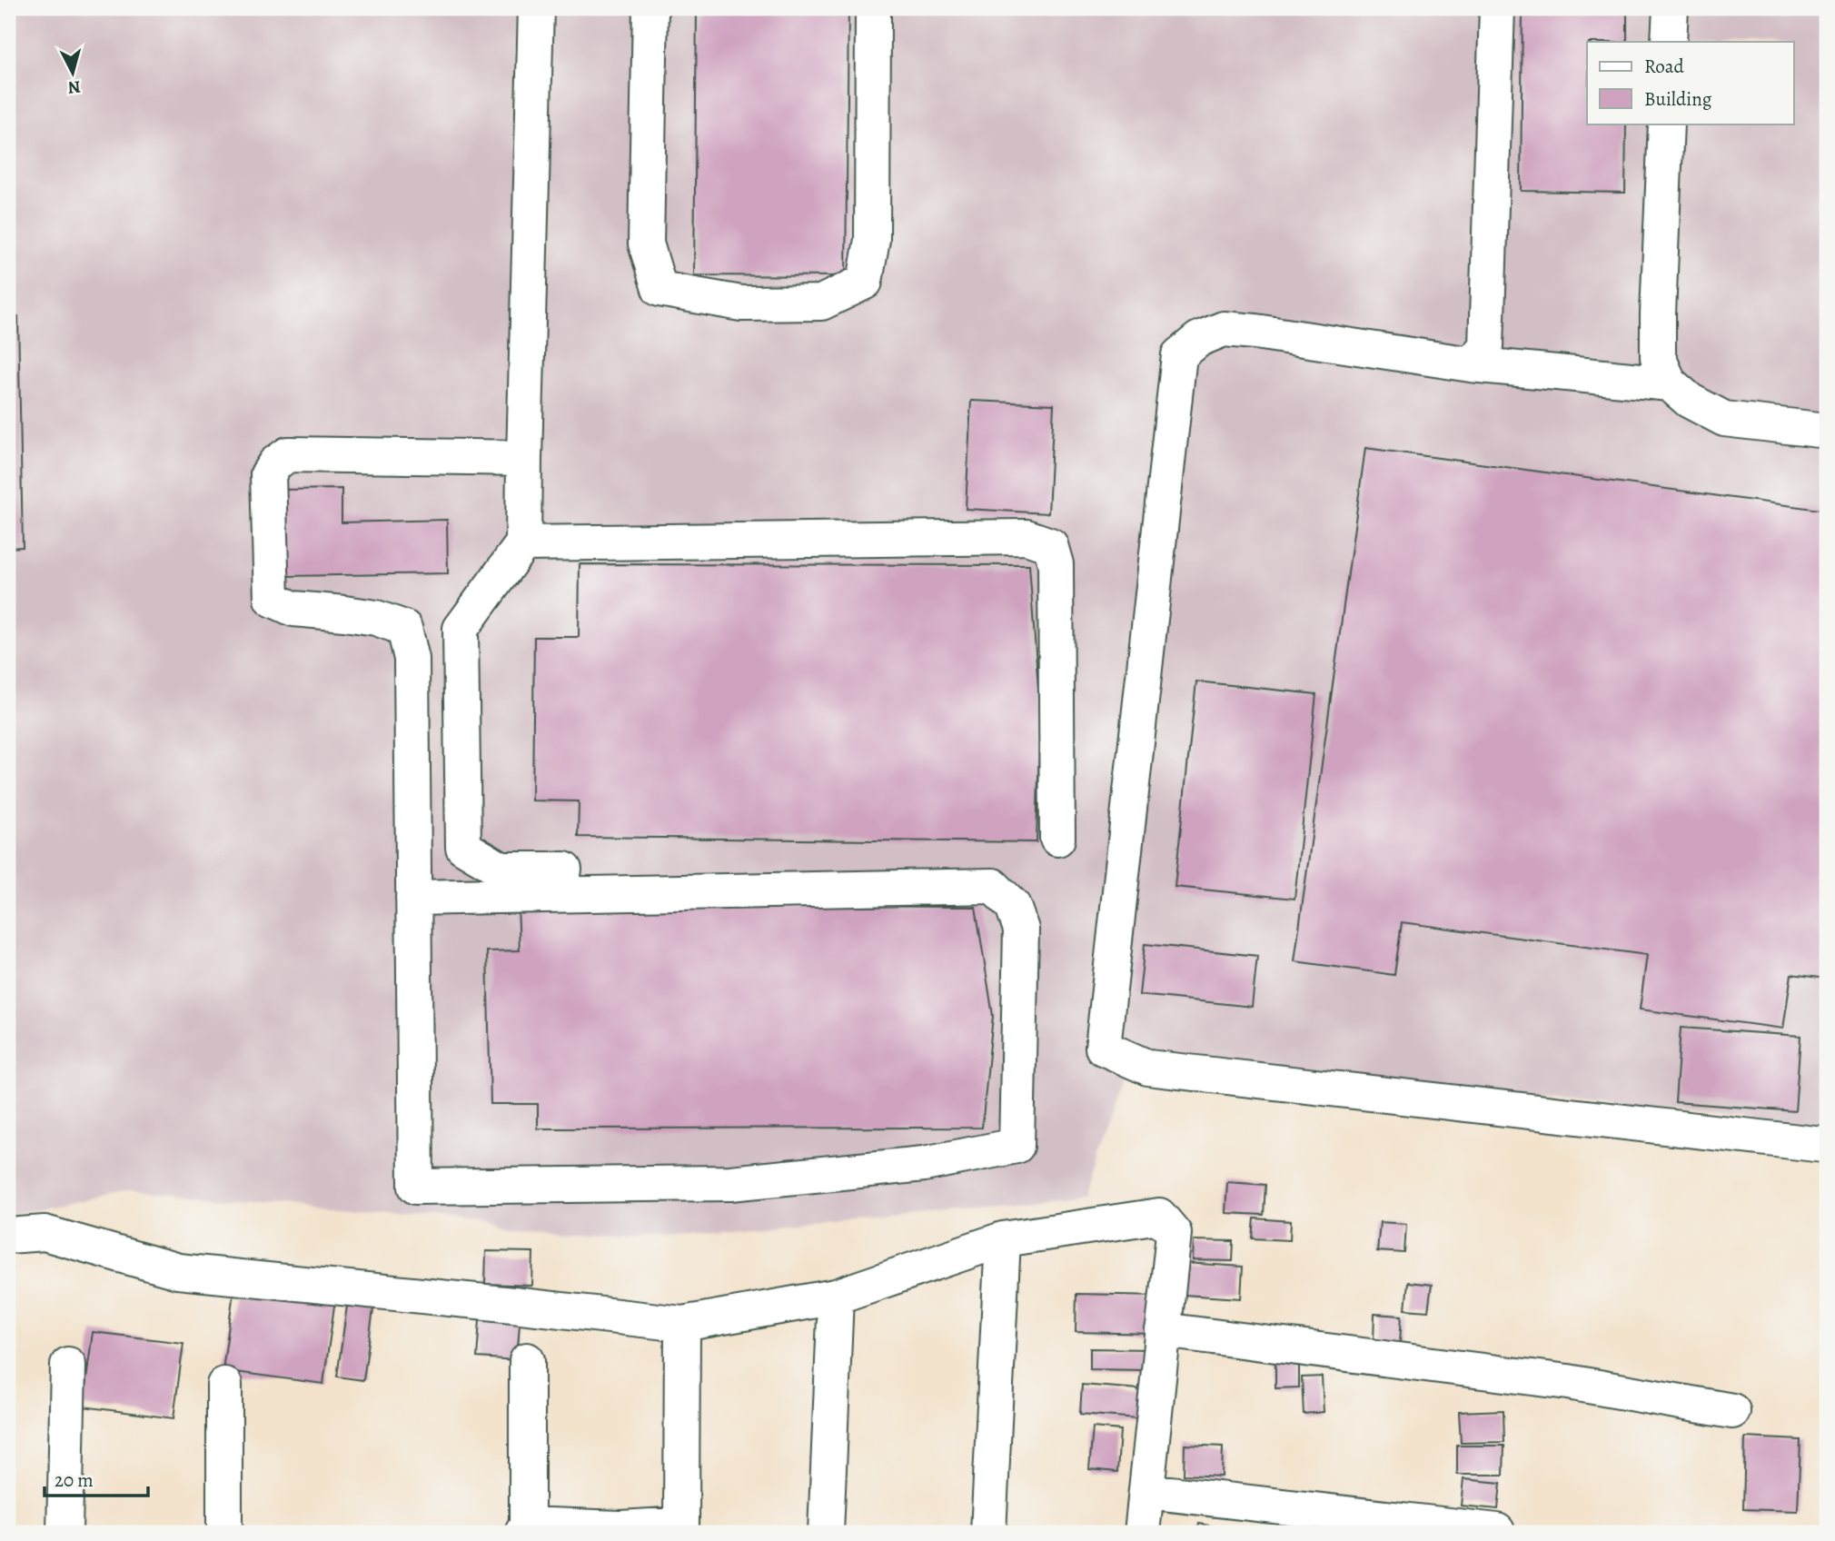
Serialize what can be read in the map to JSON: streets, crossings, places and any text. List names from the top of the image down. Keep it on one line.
{"legend":["Road","Building"],"scale_bar":"20 m","north":"bottom"}
